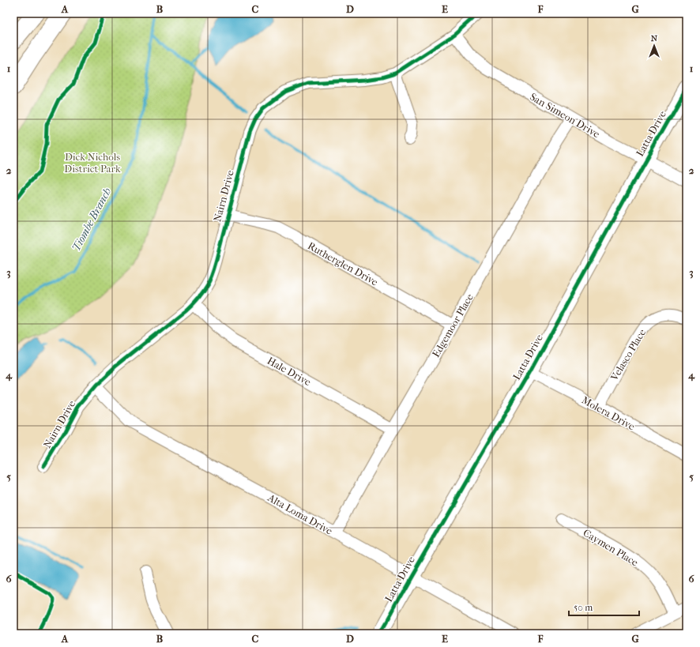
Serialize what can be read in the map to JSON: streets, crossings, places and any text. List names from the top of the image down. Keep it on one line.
{"streets":{"street":["San Simeon Drive","Latta Drive","Nairn Drive","Rutherglen Drive","Edgemoor Place","Velasco Place","Hale Drive","Molera Drive","Alta Loma Drive","Caymen Place"]},"crossings":[["San Simeon Drive","Latta Drive"],["San Simeon Drive","Nairn Drive"],["San Simeon Drive","Edgemoor Place"],["Latta Drive","Molera Drive"],["Latta Drive","Alta Loma Drive"],["Nairn Drive","Rutherglen Drive"],["Nairn Drive","Hale Drive"],["Nairn Drive","Alta Loma Drive"],["Rutherglen Drive","Edgemoor Place"],["Edgemoor Place","Hale Drive"],["Edgemoor Place","Alta Loma Drive"],["Velasco Place","Molera Drive"]],"water":["Tiombe Branch"],"parks":["Dick Nichols District Park"],"scale_bar":"50 m","north":"top","grid":{"columns":["A","B","C","D","E","F","G"],"rows":["1","2","3","4","5","6"]}}
